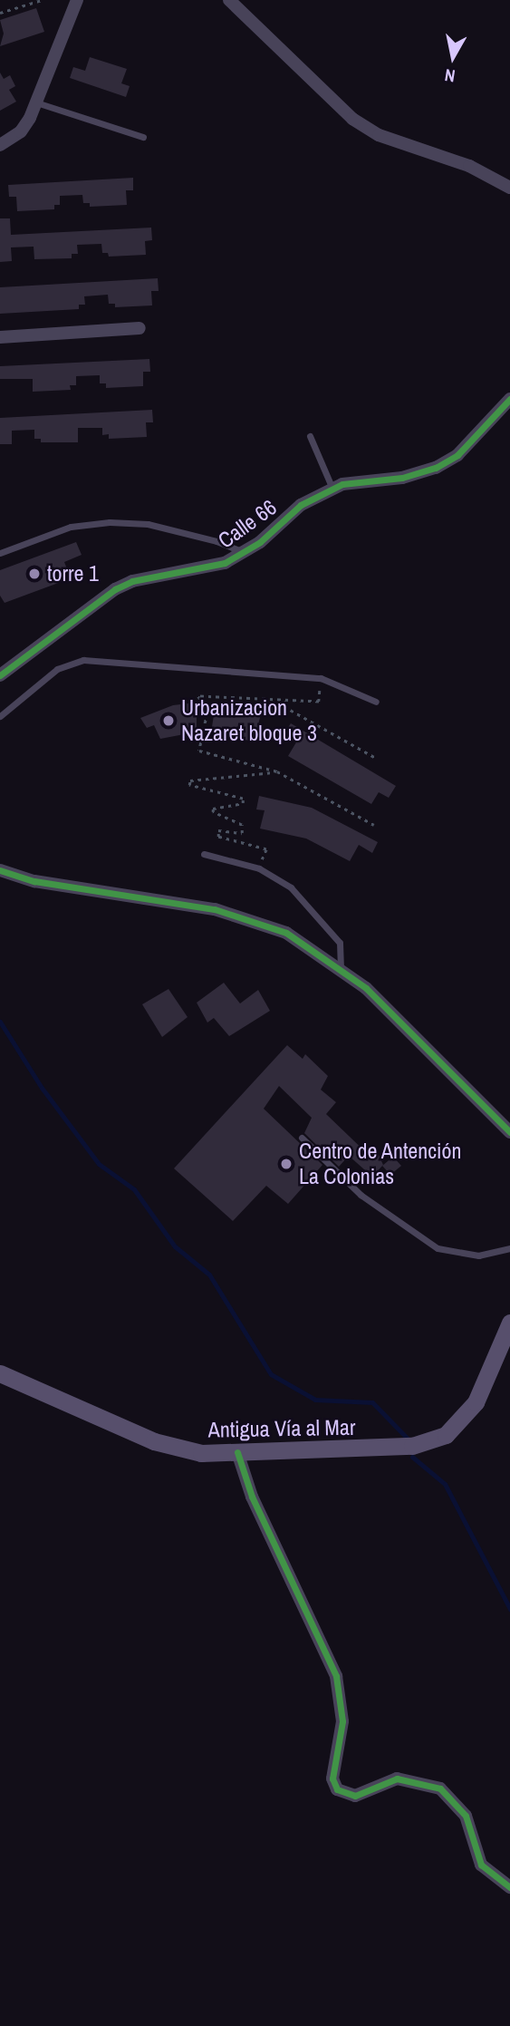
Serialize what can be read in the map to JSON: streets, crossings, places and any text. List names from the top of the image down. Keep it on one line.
{"streets":{"main road":["Antigua Vía al Mar"],"street":["Calle 66"]},"places":["torre 1","Urbanizacion Nazaret bloque 3","Centro de Antención La Colonias"],"north":"bottom"}
